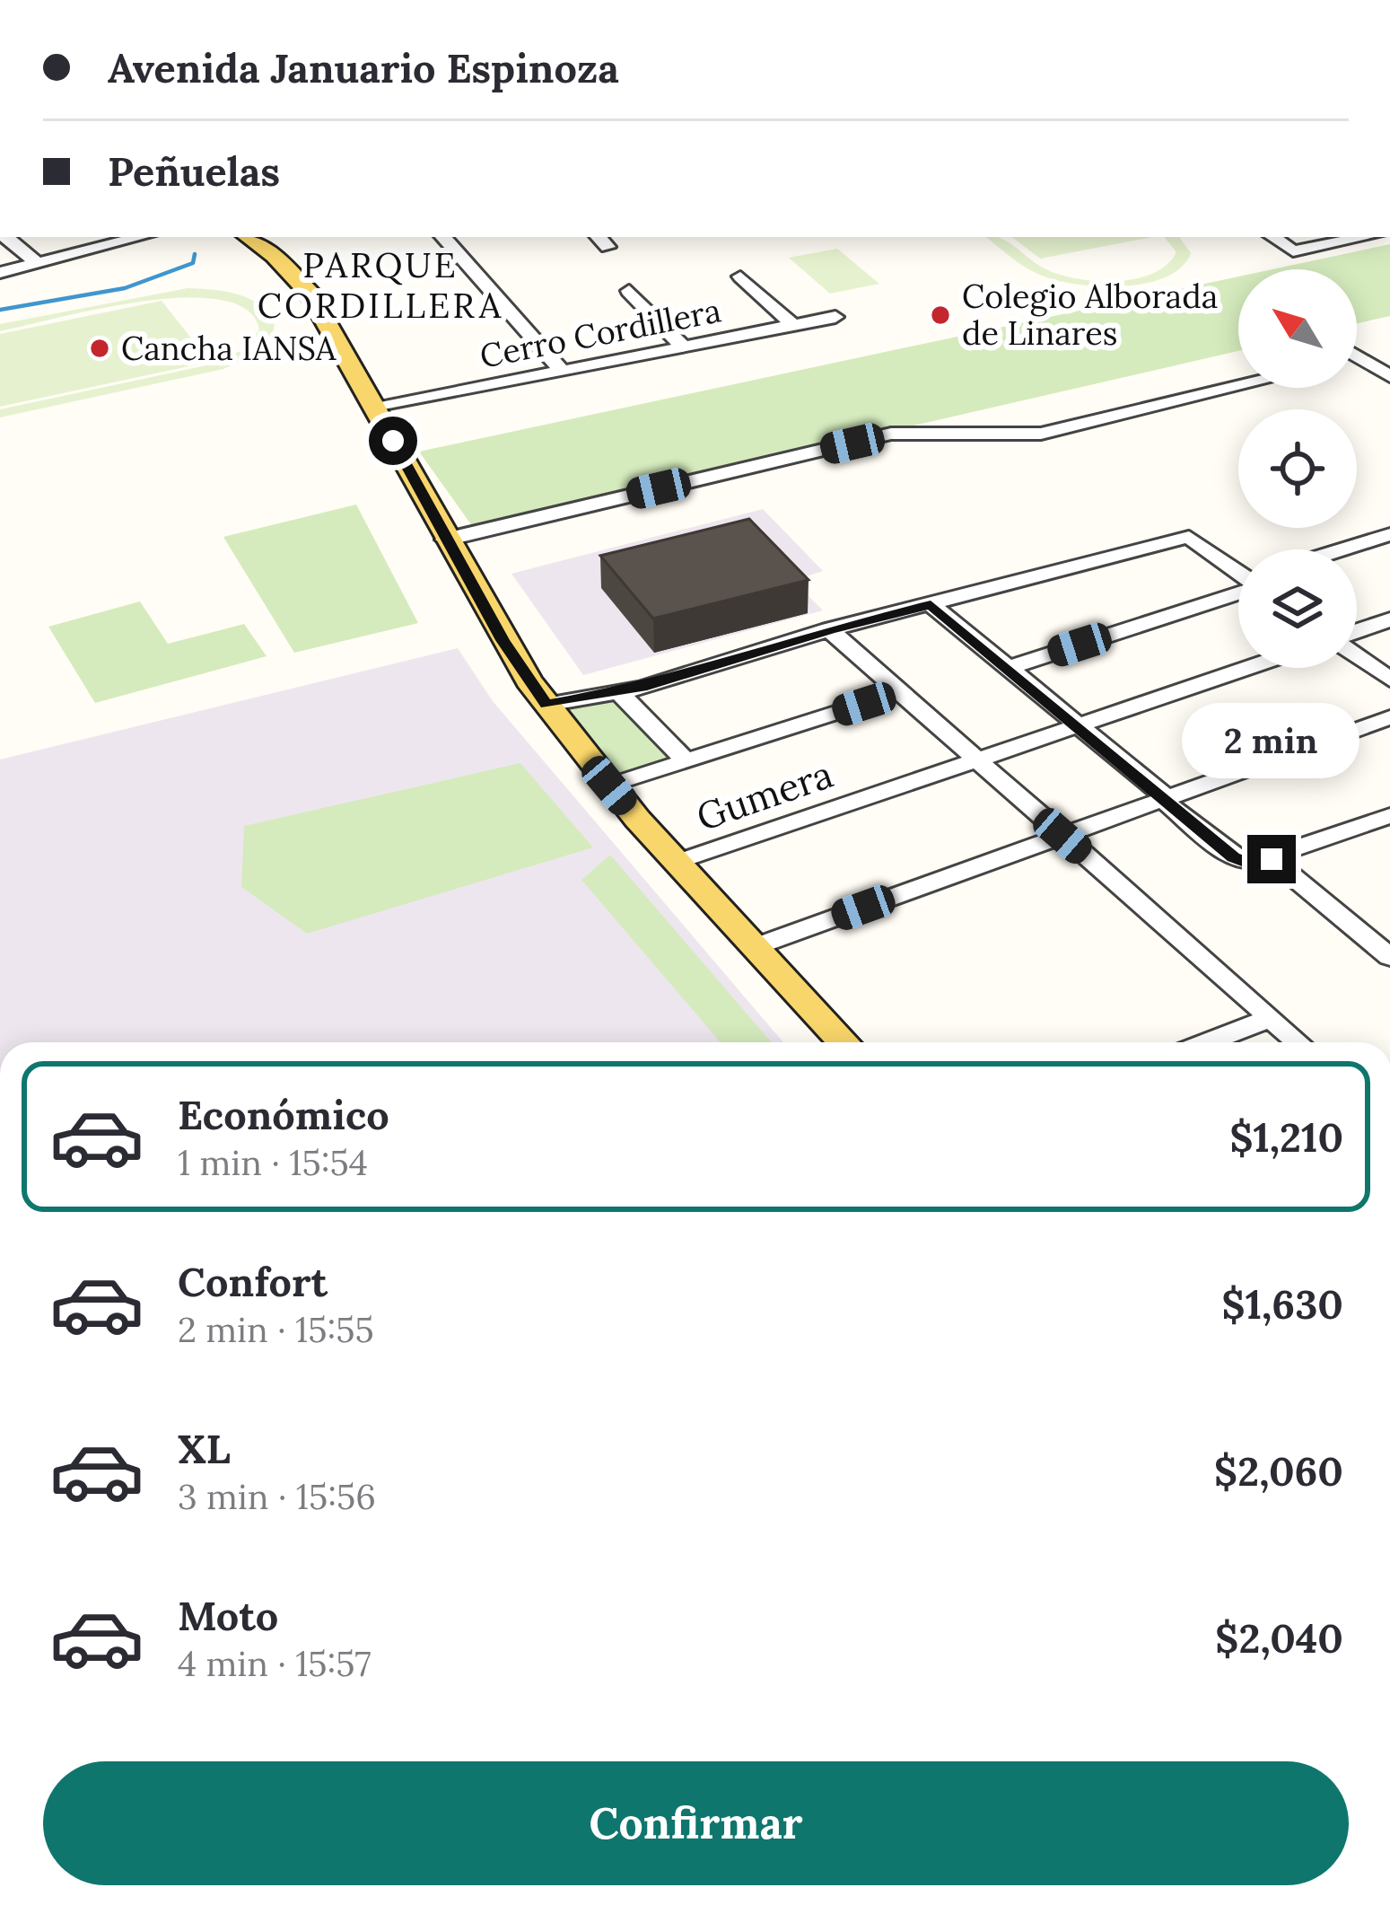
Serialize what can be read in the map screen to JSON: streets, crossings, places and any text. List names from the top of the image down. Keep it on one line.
{"streets":{"street":["Cerro Cordillera","Gumera"]},"districts":["PARQUE CORDILLERA"],"places":["Colegio Alborada de Linares","Cancha IANSA"],"north":"top left","page":{"banner":["Avenida Januario Espinoza","Peñuelas"],"bubble":"2 min","list":[{"name":"Económico","note":"1 min · 15:54","value":"$1,210"},{"name":"Confort","note":"2 min · 15:55","value":"$1,630"},{"name":"XL","note":"3 min · 15:56","value":"$2,060"},{"name":"Moto","note":"4 min · 15:57","value":"$2,040"}],"buttons":"Confirmar"}}
